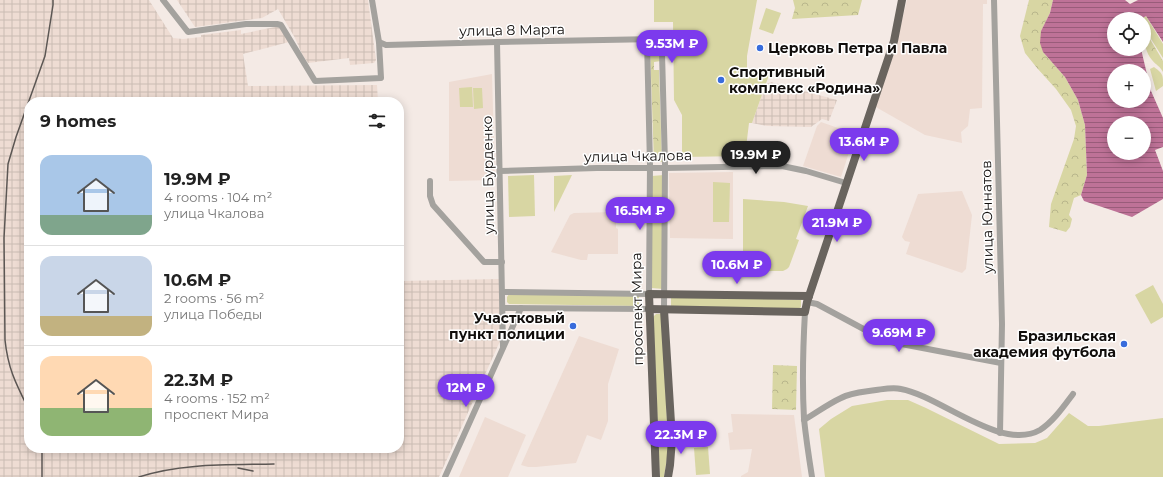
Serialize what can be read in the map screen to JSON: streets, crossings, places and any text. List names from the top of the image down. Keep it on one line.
{"streets":{"main road":["проспект Мира"],"street":["улица 8 Марта","улица Чкалова","улица Бурденко","улица Юннатов"]},"crossings":[["улица 8 Марта","улица Бурденко"],["улица 8 Марта","проспект Мира"],["улица Чкалова","улица Бурденко"],["улица Чкалова","проспект Мира"]],"places":["Церковь Петра и Павла","Спортивный комплекс «Родина»","Участковый пункт полиции","Бразильская академия футбола"],"page":{"map_buttons":["+","−"],"price":["9.53M ₽","13.6M ₽","19.9M ₽","16.5M ₽","21.9M ₽","10.6M ₽","9.69M ₽","12M ₽","22.3M ₽"],"heading":"9 homes","list":[{"name":"19.9M ₽","note":"4 rooms · 104 m² · улица Чкалова"},{"name":"10.6M ₽","note":"2 rooms · 56 m² · улица Победы"},{"name":"22.3M ₽","note":"4 rooms · 152 m² · проспект Мира"}]}}
